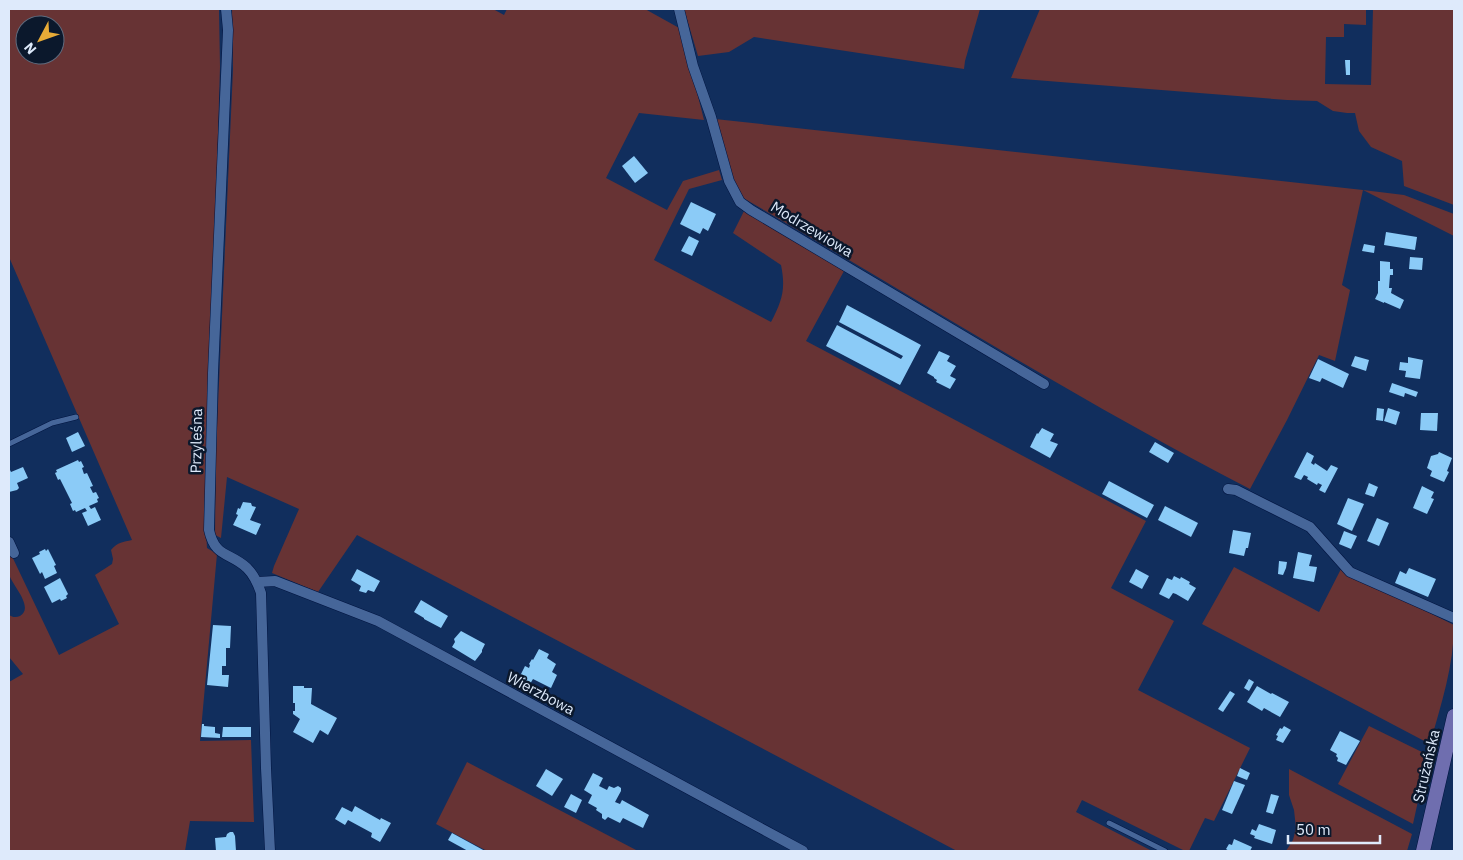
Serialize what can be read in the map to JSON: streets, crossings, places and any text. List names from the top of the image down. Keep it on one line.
{"streets":{"main road":["Strużańska"],"street":["Modrzewiowa","Przyleśna","Wierzbowa"]},"crossings":[["Przyleśna","Wierzbowa"]],"scale_bar":"50 m","north":"bottom left"}
